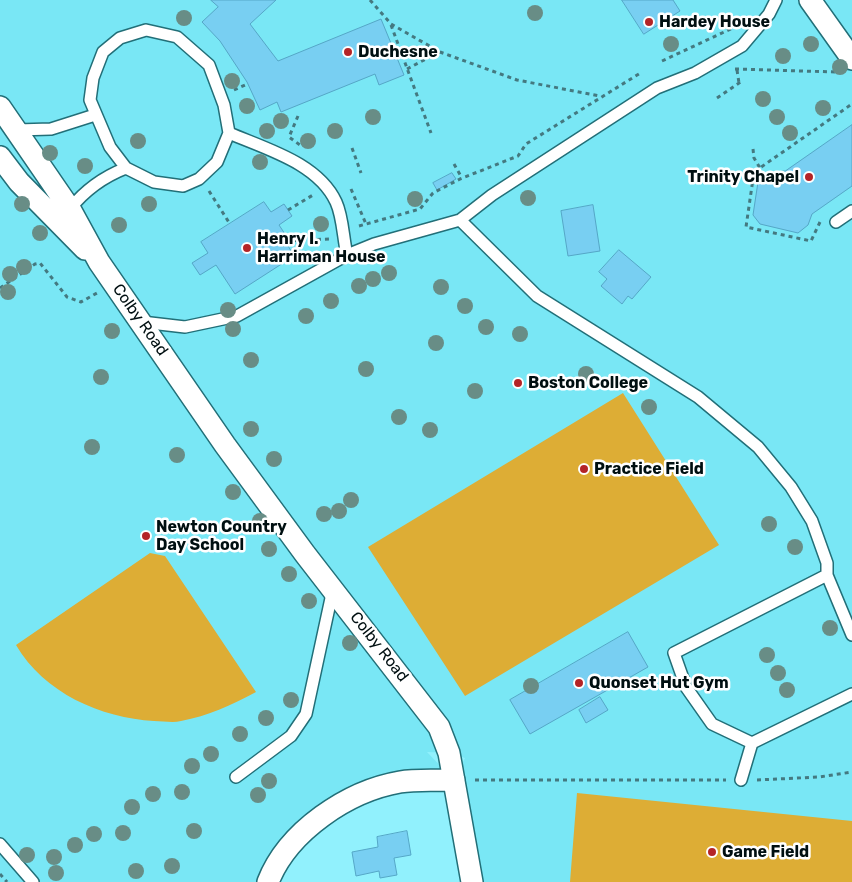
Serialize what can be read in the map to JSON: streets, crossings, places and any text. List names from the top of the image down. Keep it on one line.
{"streets":{"street":["Colby Road"]},"places":["Hardey House","Duchesne","Trinity Chapel","Henry I. Harriman House","Boston College","Practice Field","Newton Country Day School","Quonset Hut Gym","Game Field"]}
